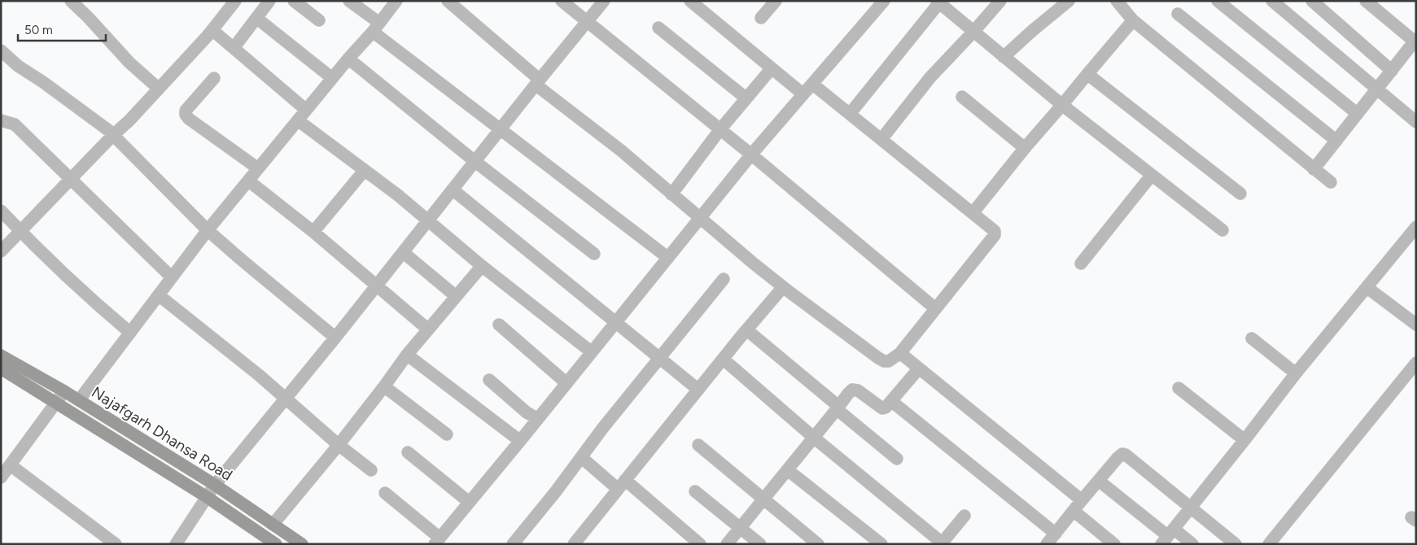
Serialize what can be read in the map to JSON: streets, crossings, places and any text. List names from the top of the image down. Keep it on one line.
{"streets":{"main road":["Najafgarh Dhansa Road"]},"scale_bar":"50 m"}
